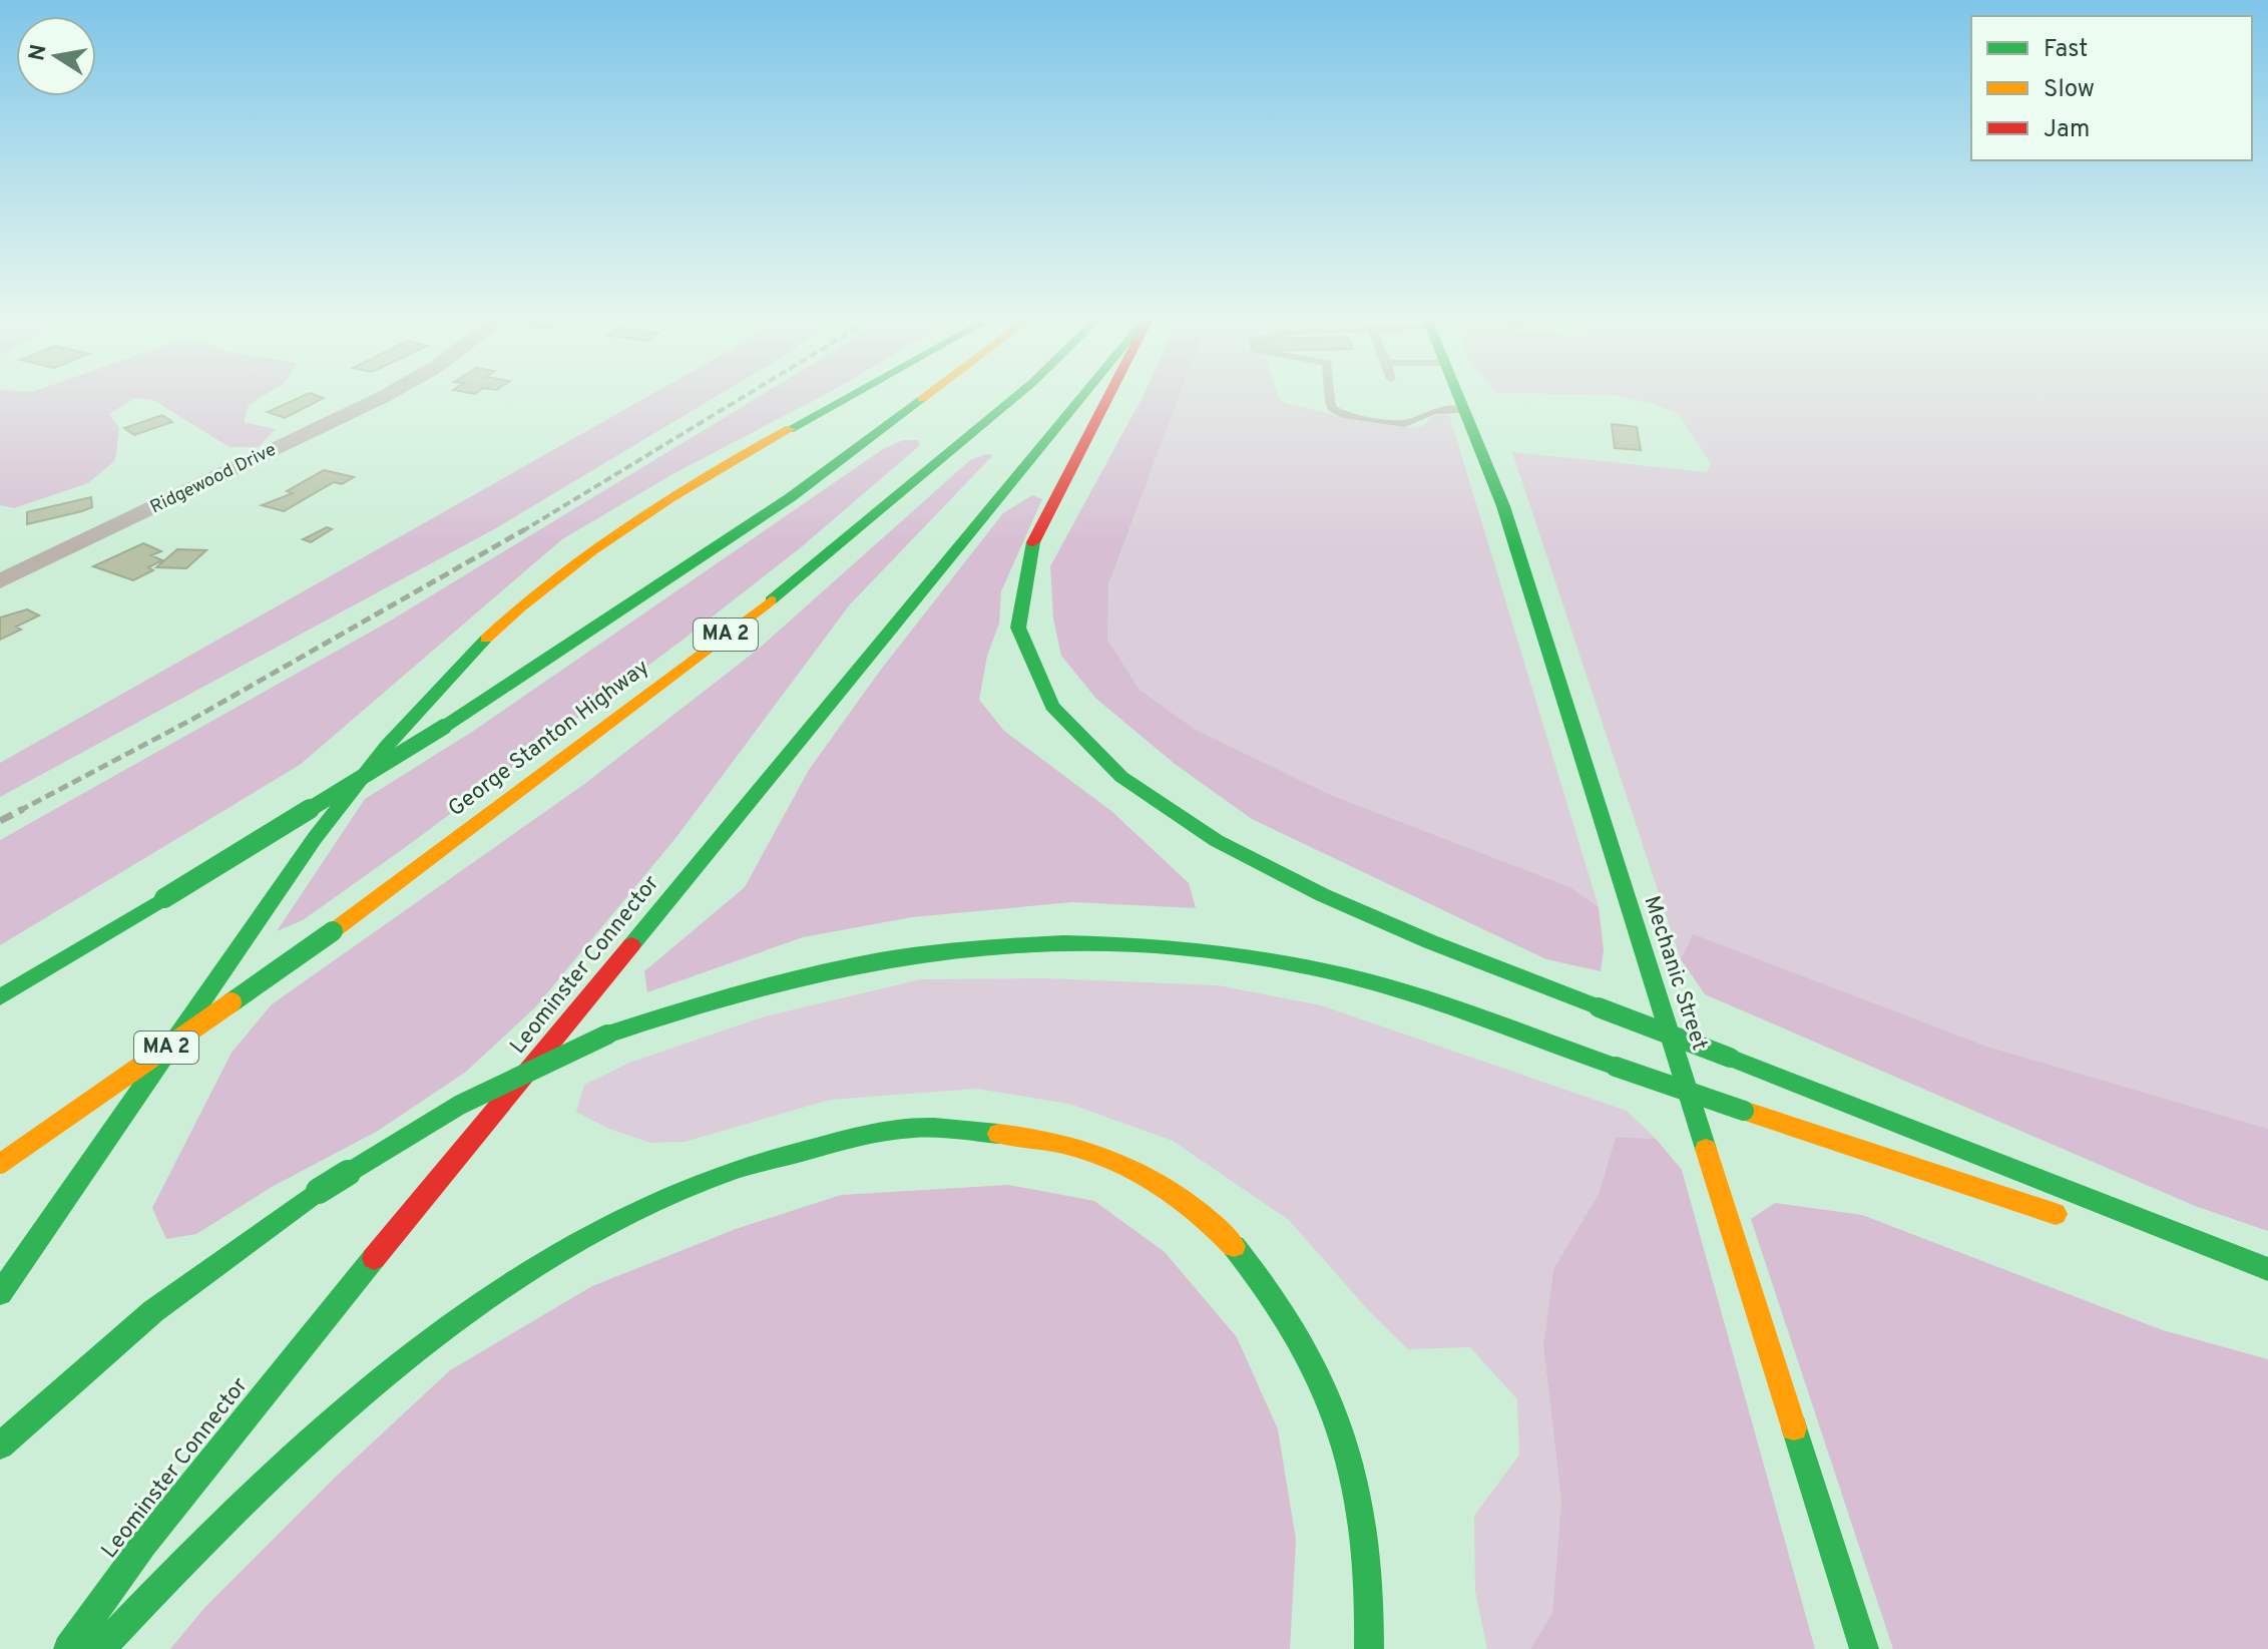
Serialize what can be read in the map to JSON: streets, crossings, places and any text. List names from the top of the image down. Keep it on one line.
{"streets":{"main road":["MA 2","George Stanton Highway","Leominster Connector","Mechanic Street"],"street":["Ridgewood Drive"]},"legend":["Fast","Slow","Jam"],"north":"left"}
